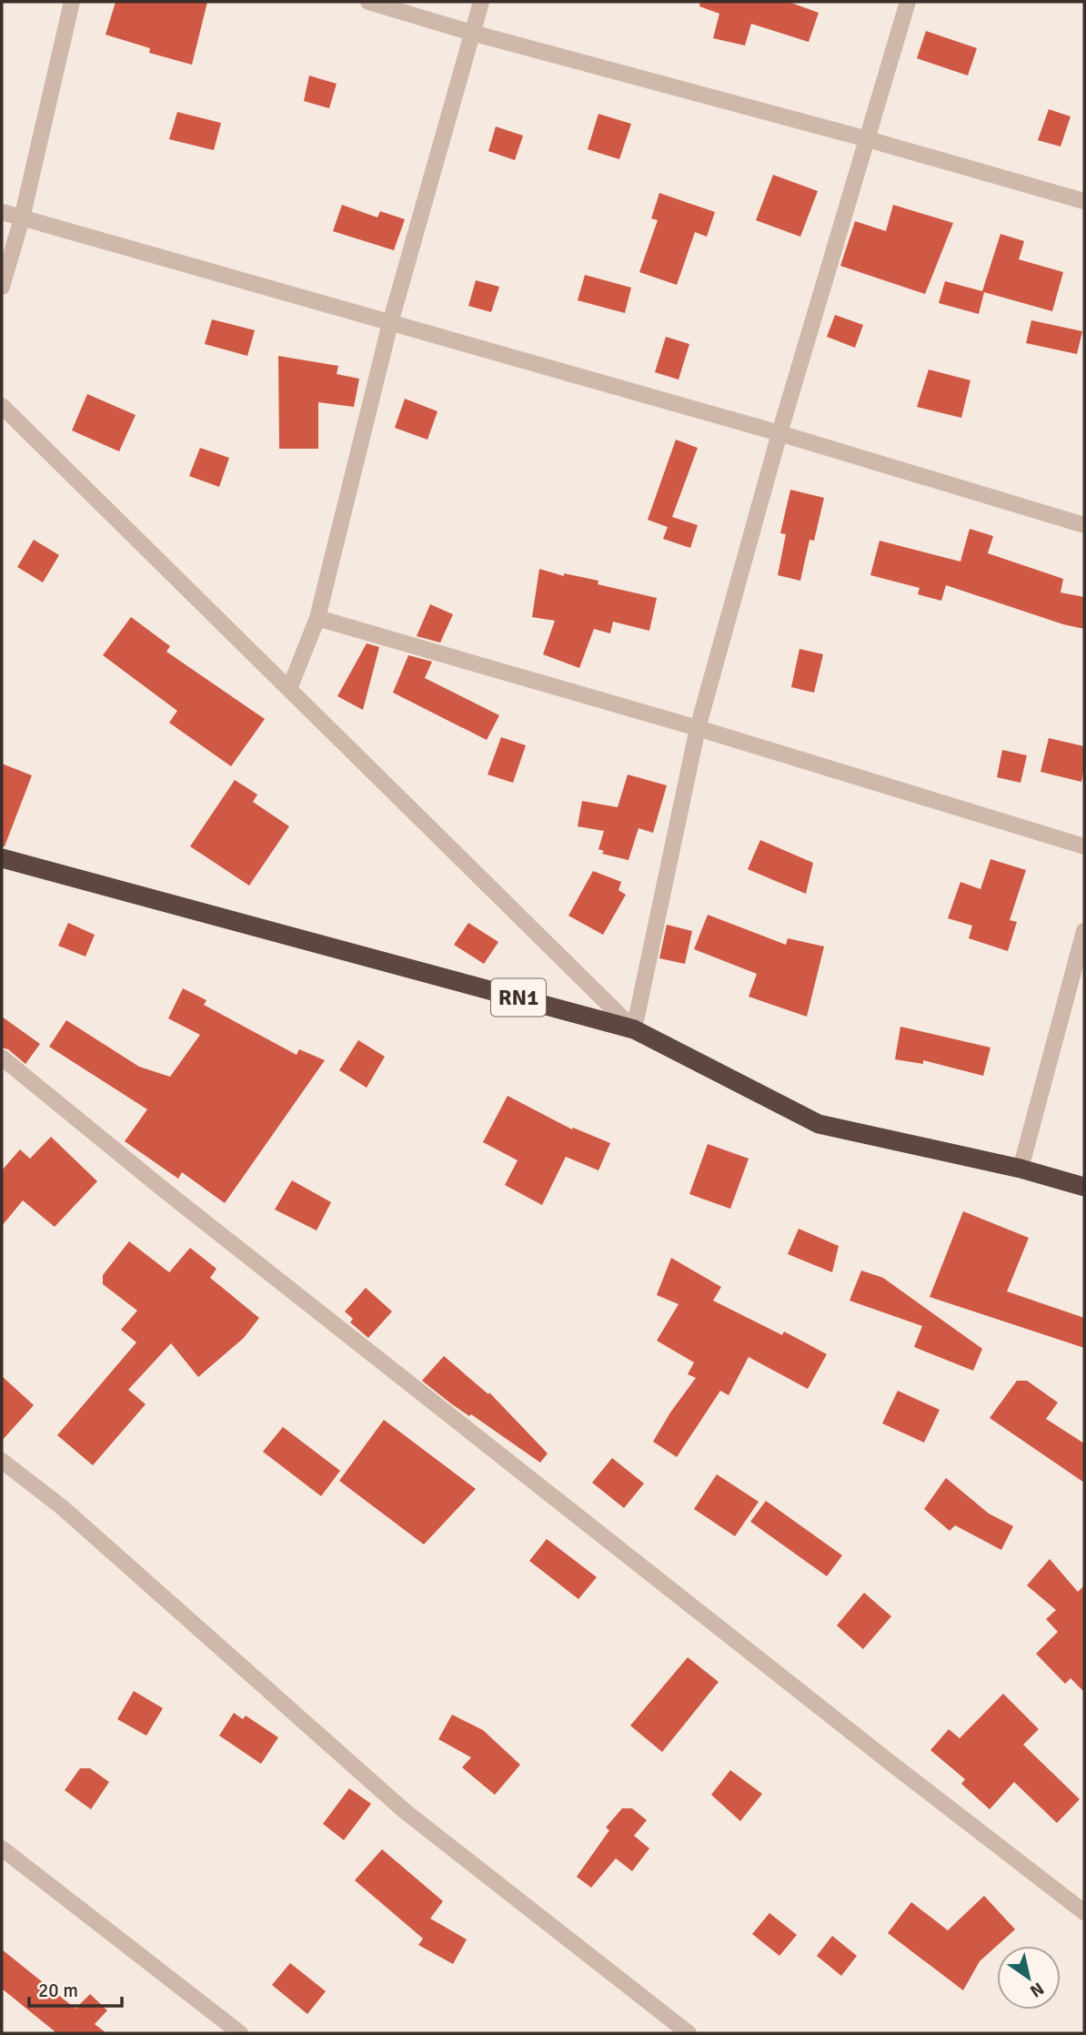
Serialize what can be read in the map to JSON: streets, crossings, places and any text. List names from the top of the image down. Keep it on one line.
{"streets":{"highway":["RN1"]},"scale_bar":"20 m","north":"bottom right"}
